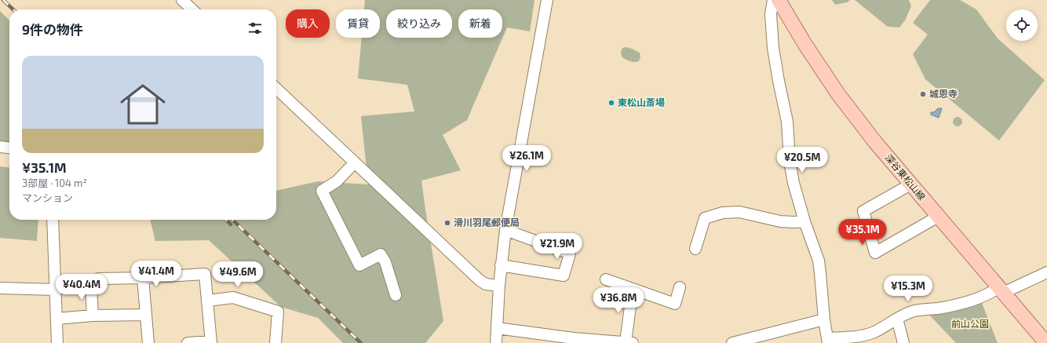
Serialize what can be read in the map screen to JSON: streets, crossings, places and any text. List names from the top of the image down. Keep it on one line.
{"streets":{"main road":["深谷東松山線"]},"parks":["前山公園"],"places":["城恩寺","東松山斎場","滑川羽尾郵便局"],"page":{"chip":["購入","賃貸","絞り込み","新着"],"heading":"9件の物件","list":[{"name":"¥35.1M","note":"3部屋 · 104 m² · マンション"}],"price":["¥26.1M","¥20.5M","¥35.1M","¥21.9M","¥41.4M","¥49.6M","¥40.4M","¥15.3M","¥36.8M"]}}
